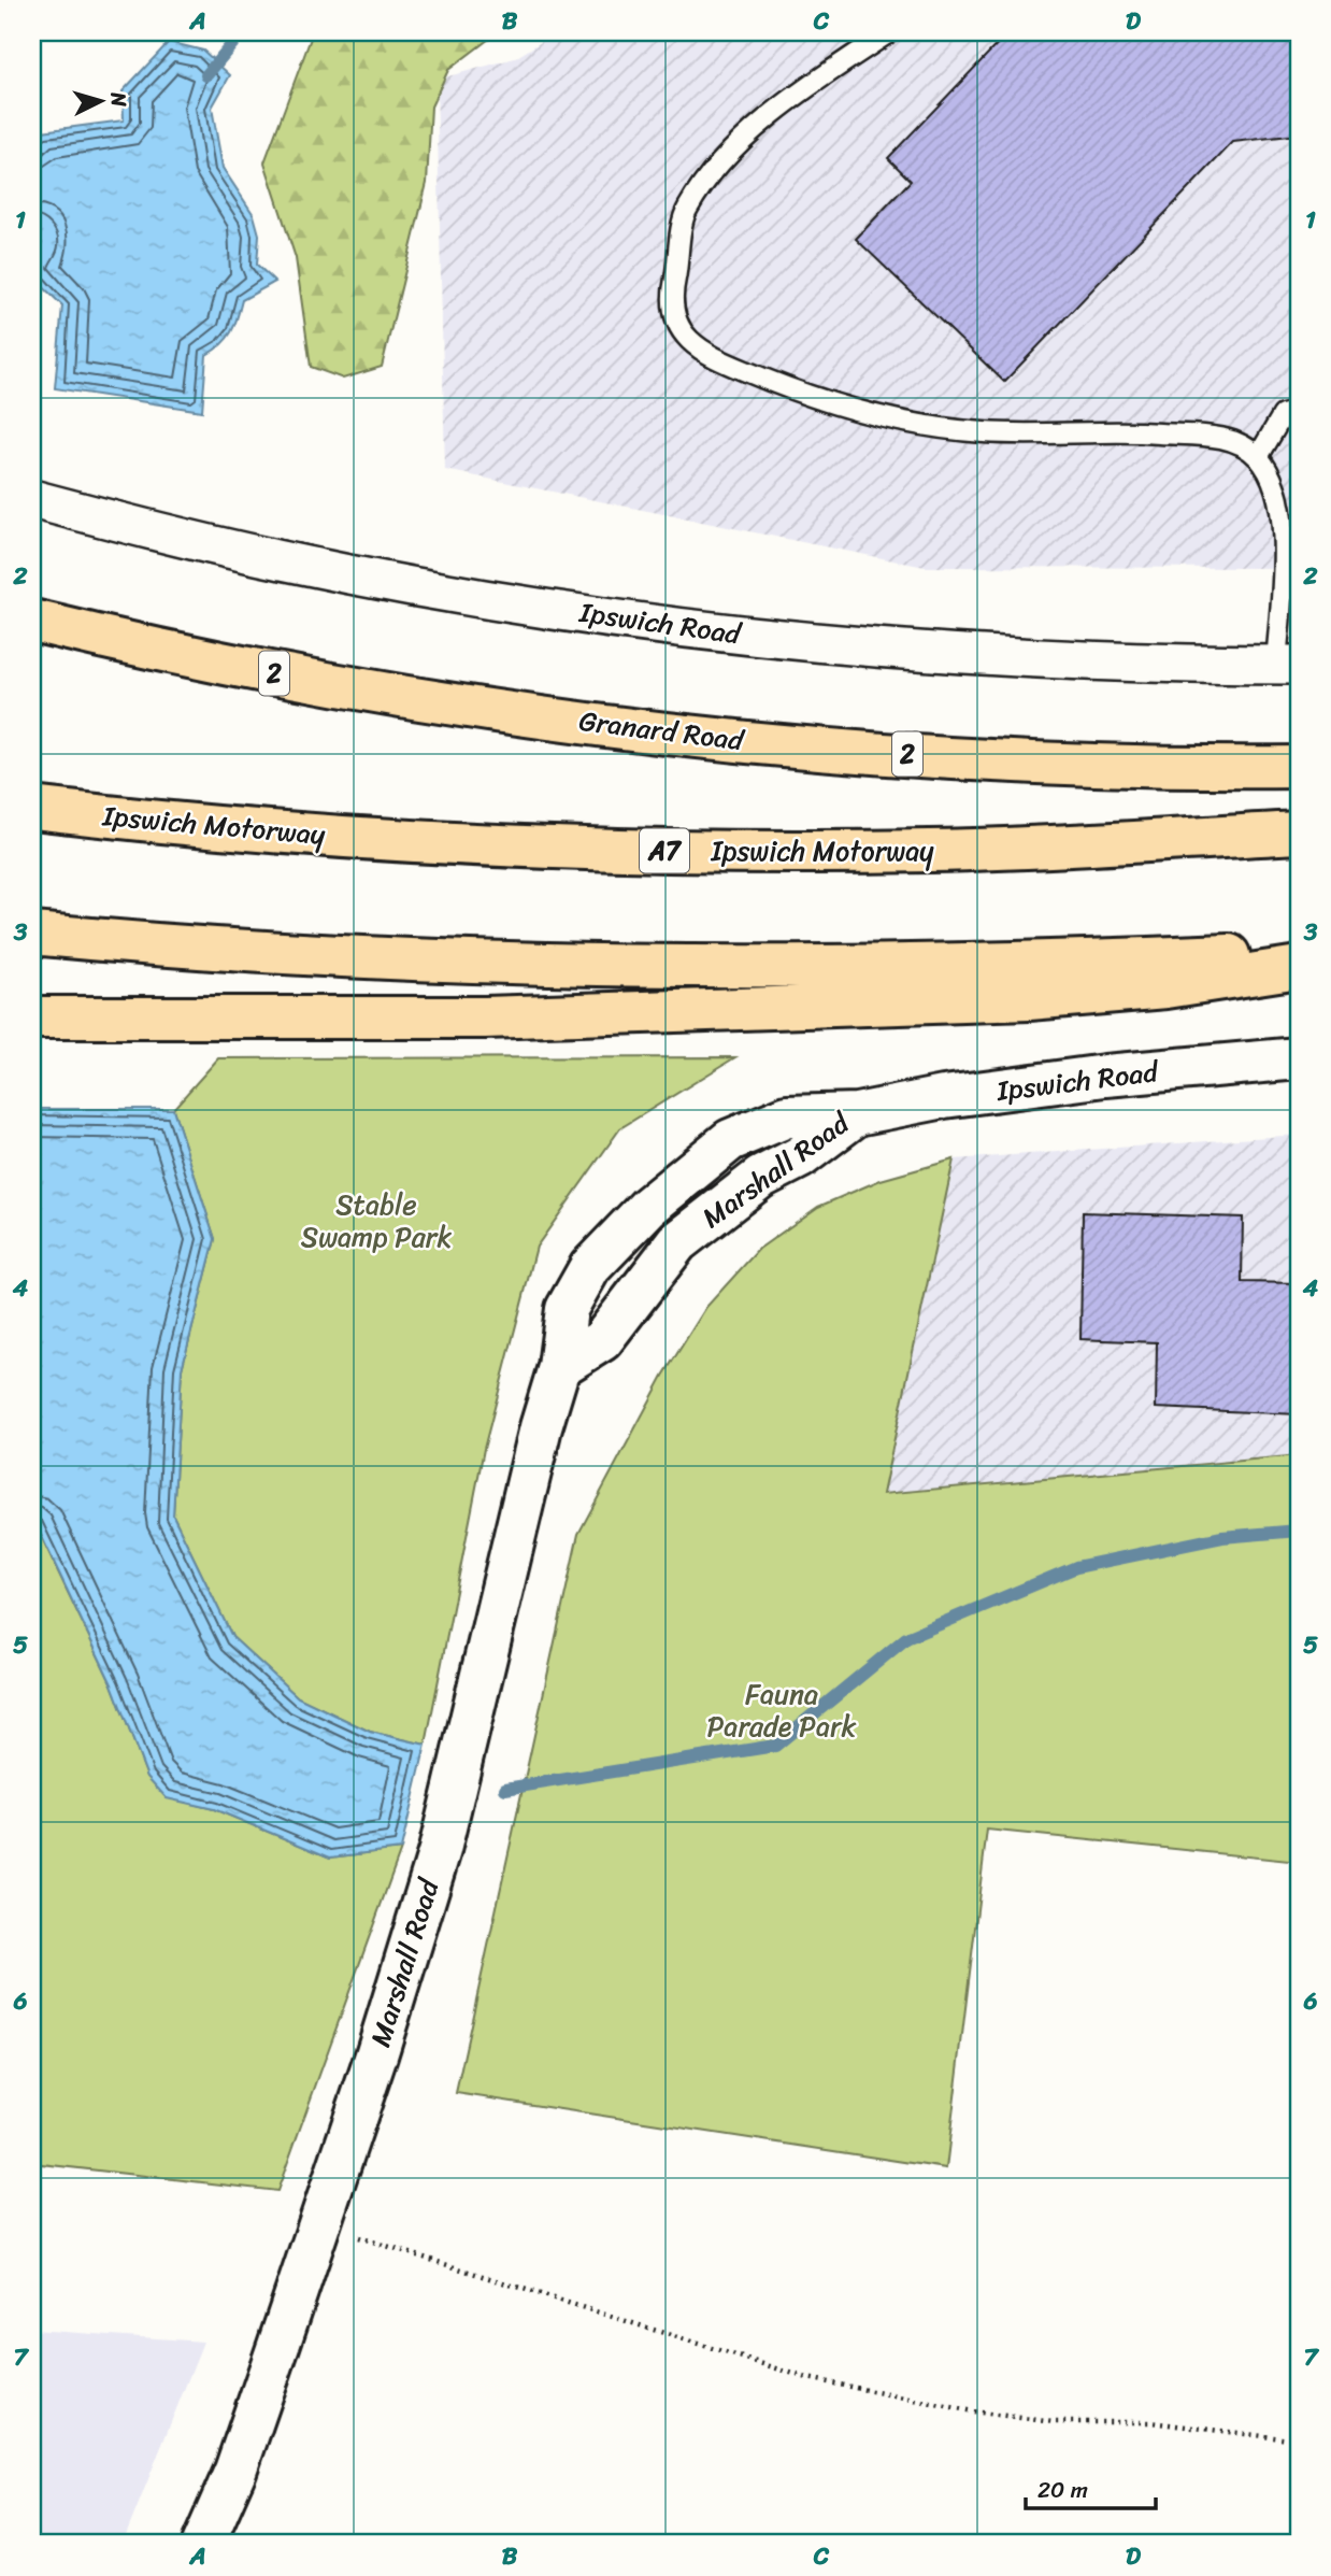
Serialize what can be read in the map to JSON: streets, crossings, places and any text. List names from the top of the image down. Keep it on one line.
{"streets":{"highway":["2","Granard Road","Ipswich Motorway","A7"],"street":["Ipswich Road","Marshall Road"]},"crossings":[["Ipswich Road","Marshall Road"]],"parks":["Stable Swamp Park","Fauna Parade Park"],"scale_bar":"20 m","north":"right","grid":{"columns":["A","B","C","D"],"rows":["1","2","3","4","5","6","7"]}}
